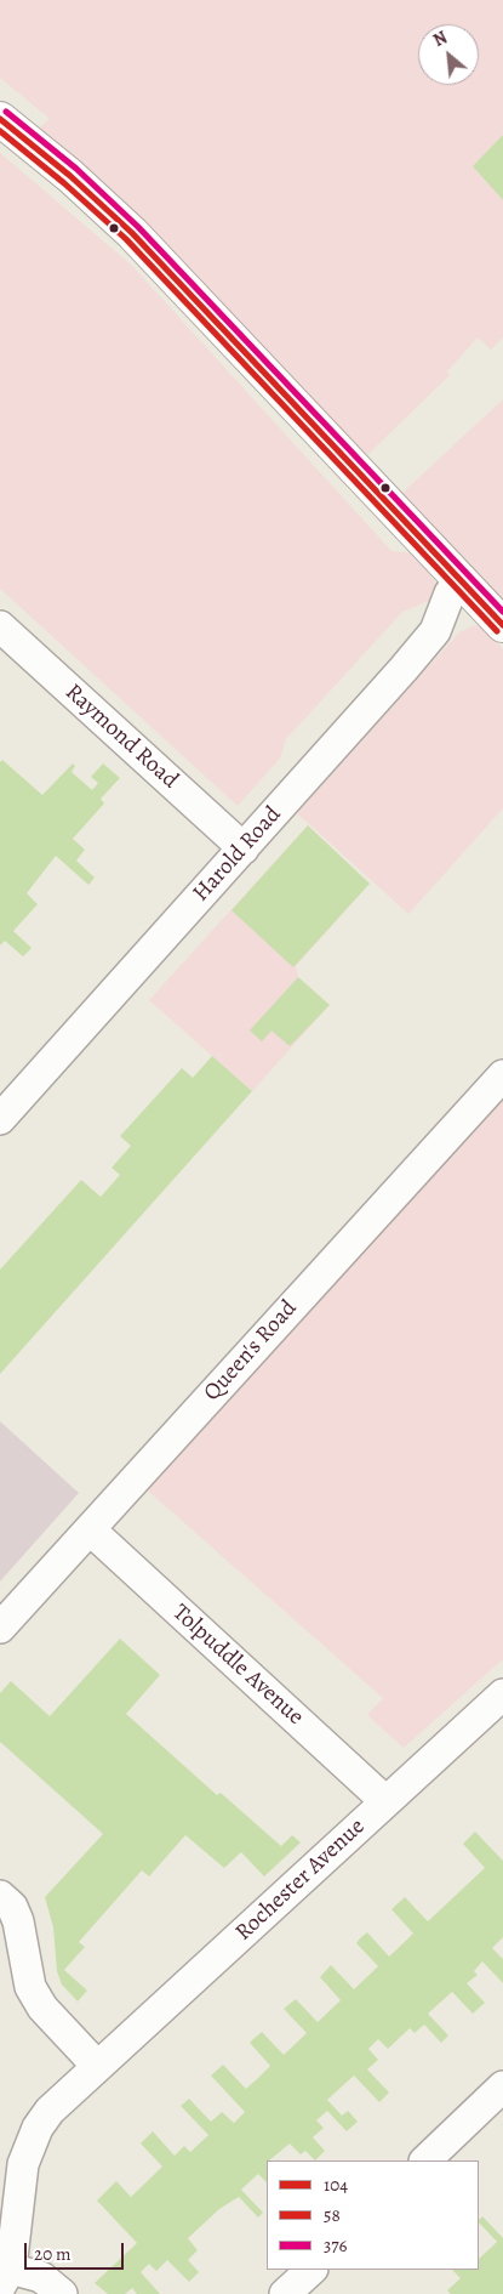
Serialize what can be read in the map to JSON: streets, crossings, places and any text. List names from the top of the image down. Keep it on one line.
{"streets":{"street":["Raymond Road","Harold Road","Queen's Road","Tolpuddle Avenue","Rochester Avenue"]},"crossings":[["Raymond Road","Harold Road"],["Queen's Road","Tolpuddle Avenue"],["Tolpuddle Avenue","Rochester Avenue"]],"lines":["transit line 376","transit line 104","transit line 58"],"legend":["104","58","376"],"scale_bar":"20 m","north":"top left"}
